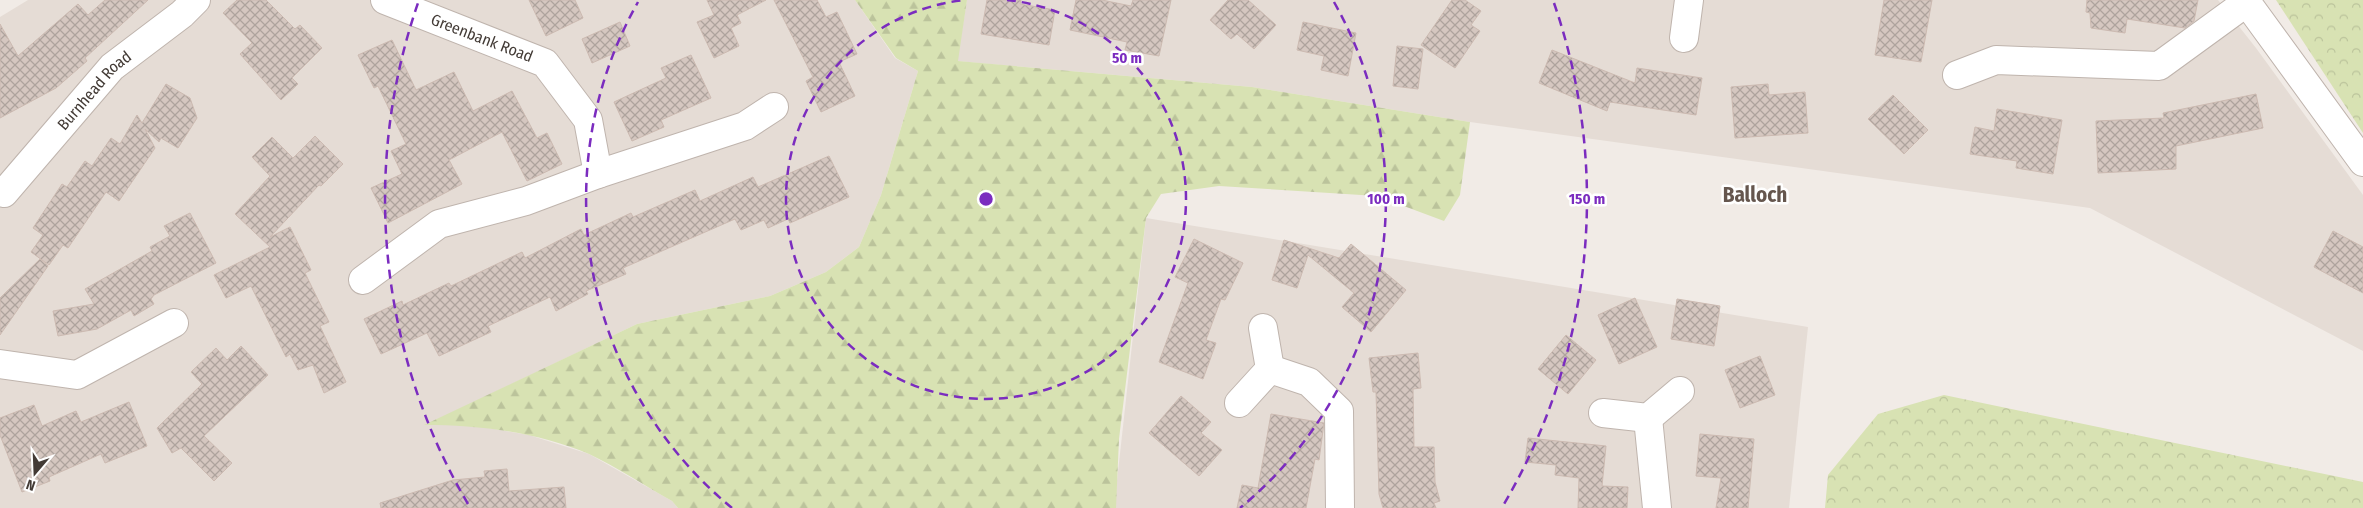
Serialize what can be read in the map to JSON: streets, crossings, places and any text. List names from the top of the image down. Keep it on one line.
{"streets":{"street":["Greenbank Road","Burnhead Road"]},"districts":["Balloch"],"north":"bottom","rings":["50 m","100 m","150 m"]}
